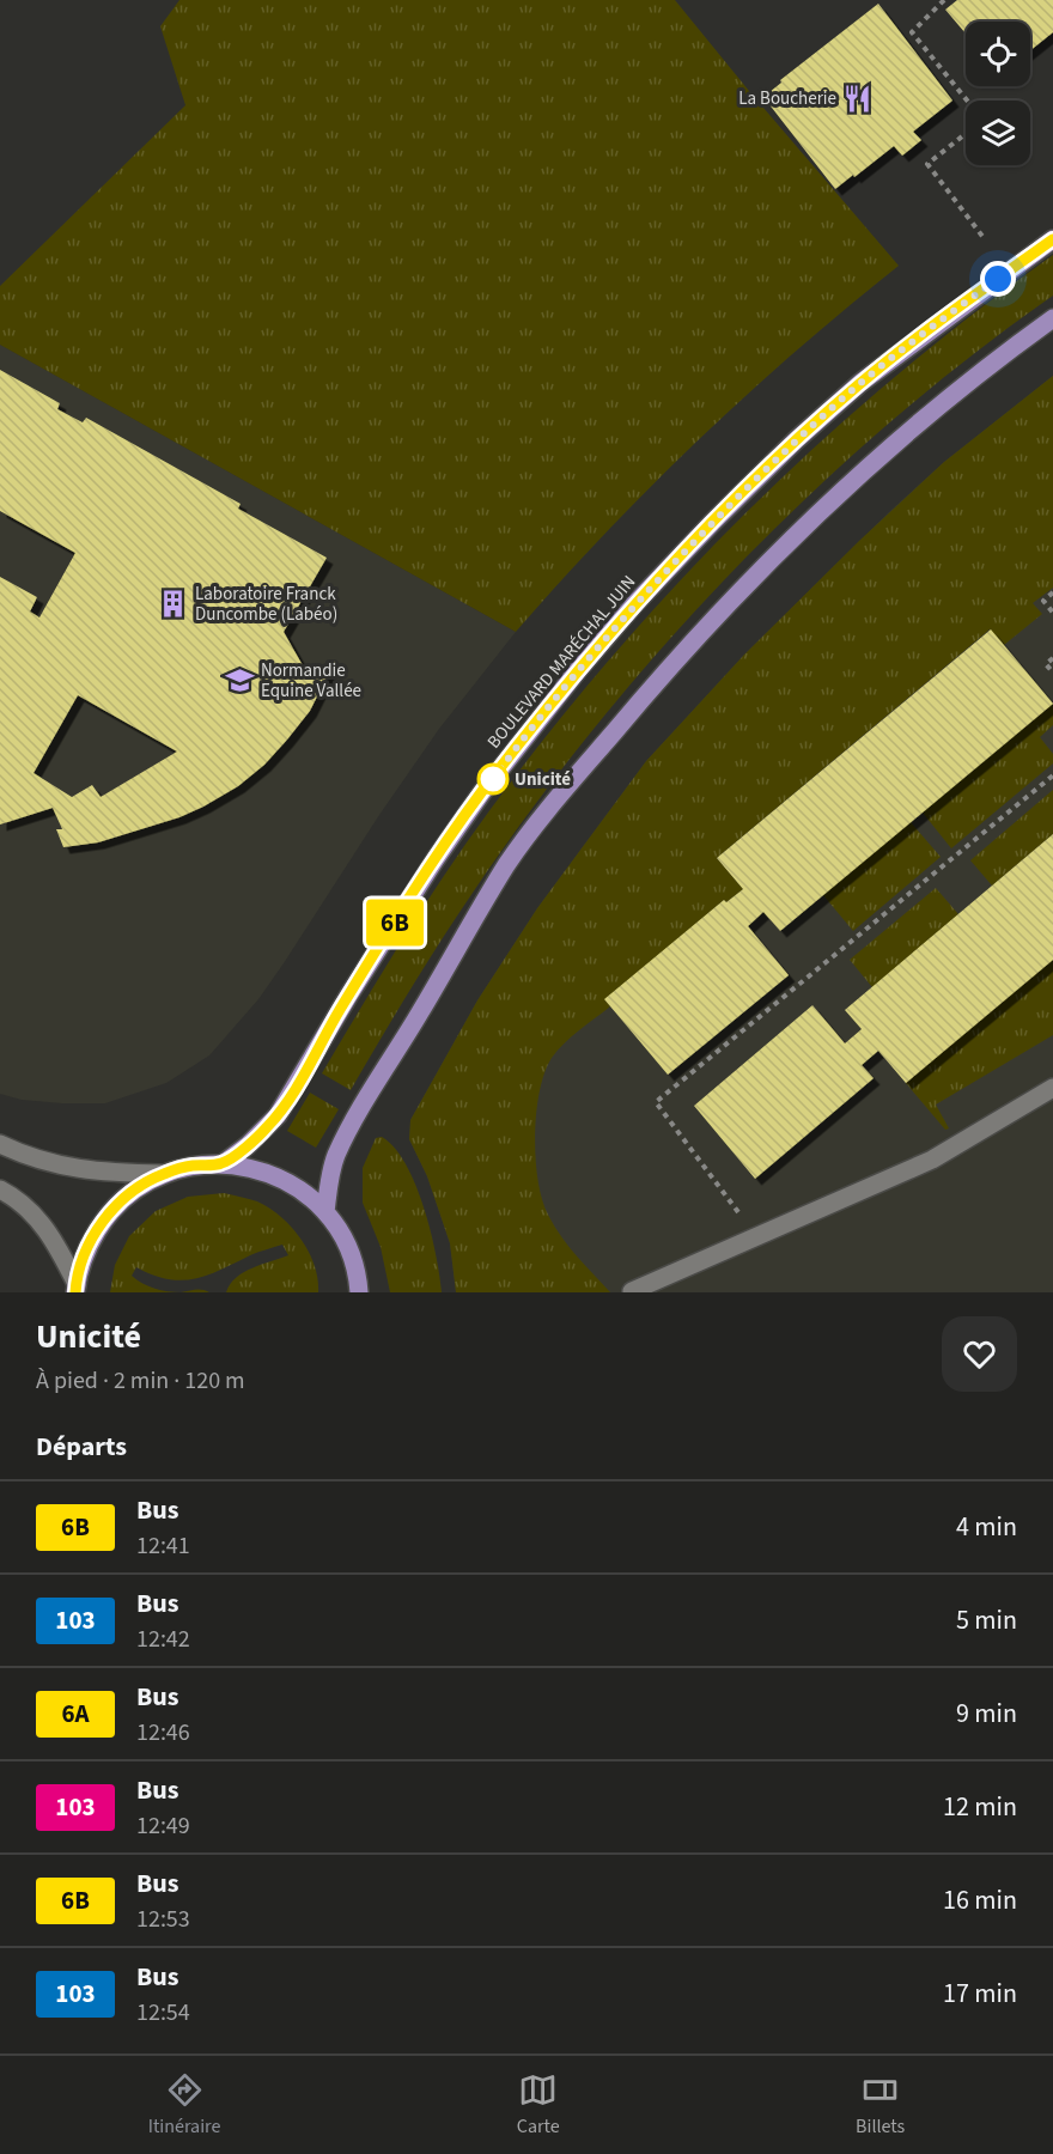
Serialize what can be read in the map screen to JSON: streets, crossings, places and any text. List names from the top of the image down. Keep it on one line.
{"streets":{"main road":["BOULEVARD MARÉCHAL JUIN"]},"places":{"restaurant":["La Boucherie"],"building":["Laboratoire Franck Duncombe (Labéo)"],"school or university":["Normandie Equine Vallée"],"other":["Unicité"]},"lines":["bus line 6B"],"page":{"on_map":"6B","heading":[["Unicité","À pied · 2 min · 120 m"],"Départs"],"list":[{"mark":"6B","name":"Bus","note":"12:41","value":"4 min"},{"mark":"103","name":"Bus","note":"12:42","value":"5 min"},{"mark":"6A","name":"Bus","note":"12:46","value":"9 min"},{"mark":"103","name":"Bus","note":"12:49","value":"12 min"},{"mark":"6B","name":"Bus","note":"12:53","value":"16 min"},{"mark":"103","name":"Bus","note":"12:54","value":"17 min"}],"tabs":["Itinéraire","Carte","Billets"]}}
